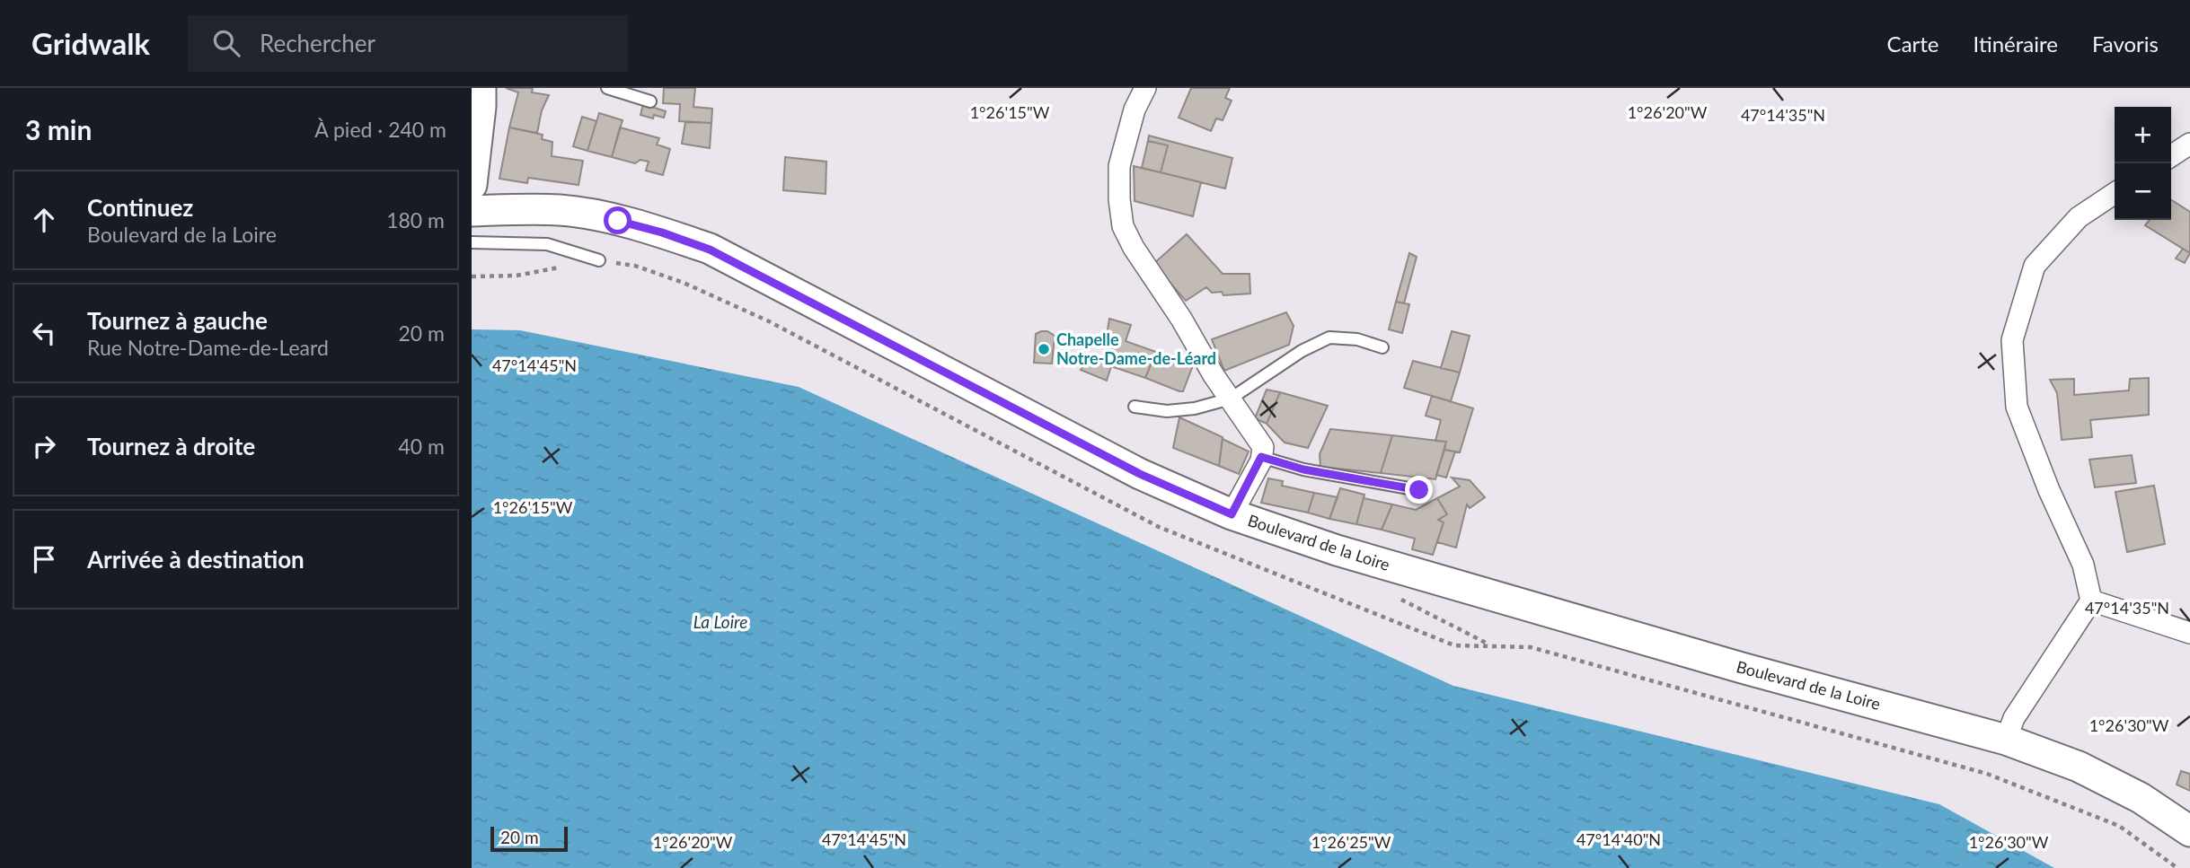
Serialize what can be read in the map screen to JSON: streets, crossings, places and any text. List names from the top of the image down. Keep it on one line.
{"streets":{"main road":["Boulevard de la Loire"]},"water":["La Loire"],"places":["Chapelle Notre-Dame-de-Léard"],"scale_bar":"20 m","page":{"header":"Gridwalk","search":"Rechercher","nav":["Carte","Itinéraire","Favoris"],"heading":["3 min","À pied · 240 m"],"map_buttons":["+","−"],"list":[["Continuez","Boulevard de la Loire","180 m"],["Tournez à gauche","Rue Notre-Dame-de-Leard","20 m"],["Tournez à droite","40 m"],"Arrivée à destination"],"scale":"20 m"},"coordinates":["1°26'15\"W","1°26'20\"W","47°14'35\"N","47°14'45\"N","1°26'30\"W","47°14'40\"N","1°26'25\"W"]}
